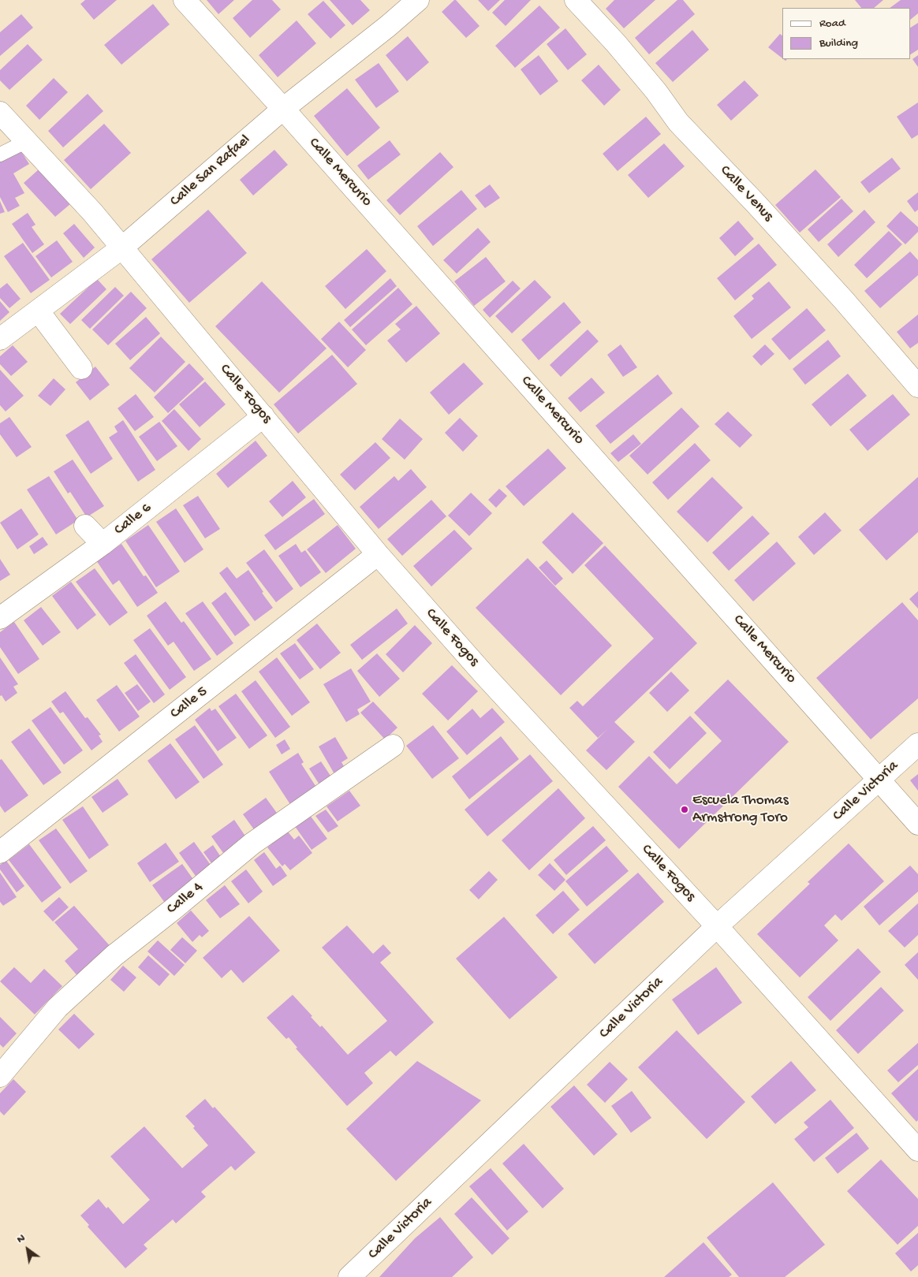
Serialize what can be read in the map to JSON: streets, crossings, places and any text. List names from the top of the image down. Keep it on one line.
{"streets":{"street":["Calle San Rafael","Calle Mercurio","Calle Venus","Calle Fogos","Calle 6","Calle 5","Calle Victoria","Calle 4"]},"crossings":[["Calle San Rafael","Calle Mercurio"],["Calle San Rafael","Calle Fogos"],["Calle Mercurio","Calle Victoria"],["Calle Fogos","Calle 6"],["Calle Fogos","Calle 5"],["Calle Fogos","Calle Victoria"]],"places":["Escuela Thomas Armstrong Toro"],"legend":["Road","Building"],"north":"top left"}
